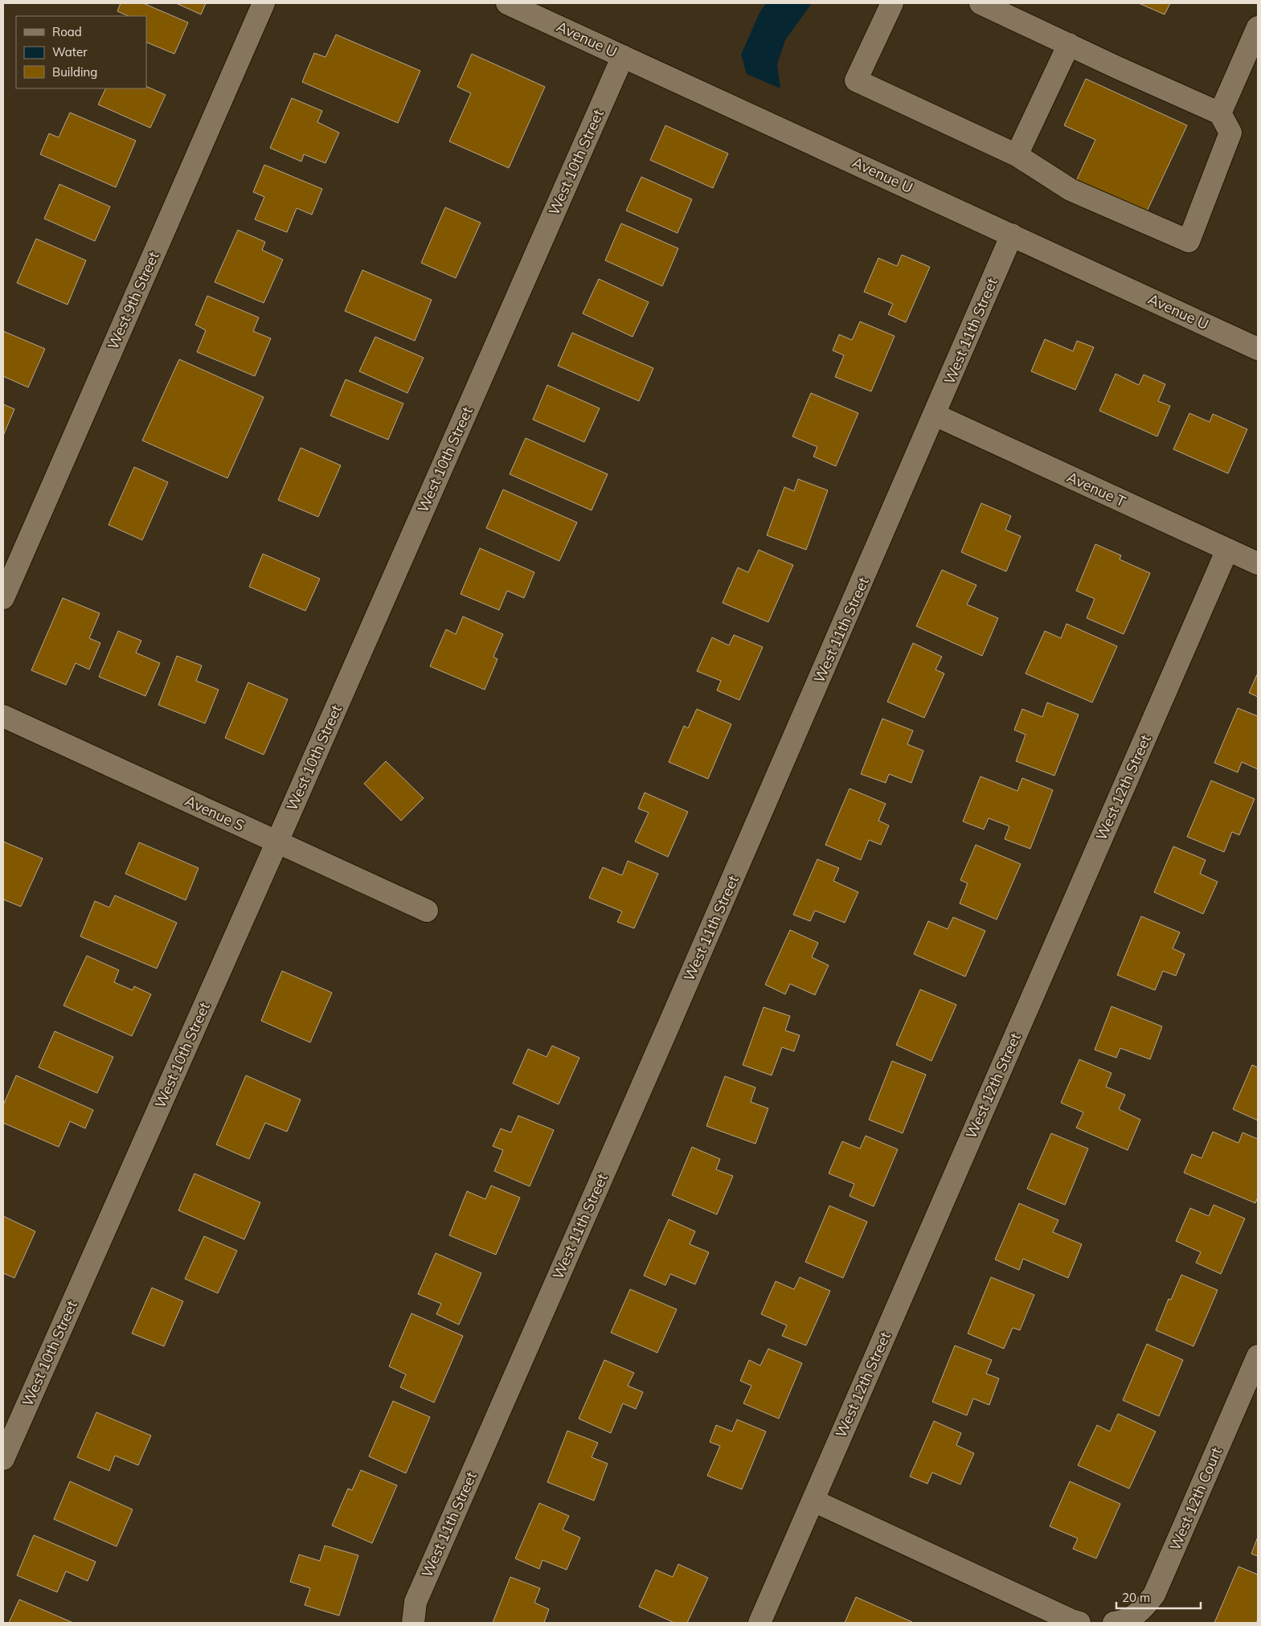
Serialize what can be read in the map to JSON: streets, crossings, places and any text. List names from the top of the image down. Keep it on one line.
{"streets":{"street":["Avenue U","West 10th Street","West 9th Street","West 11th Street","Avenue T","West 12th Street","Avenue S","West 12th Court"]},"crossings":[["Avenue U","West 10th Street"],["Avenue U","West 11th Street"],["West 10th Street","Avenue S"],["West 11th Street","Avenue T"],["Avenue T","West 12th Street"]],"legend":["Road","Water","Building"],"scale_bar":"20 m"}
